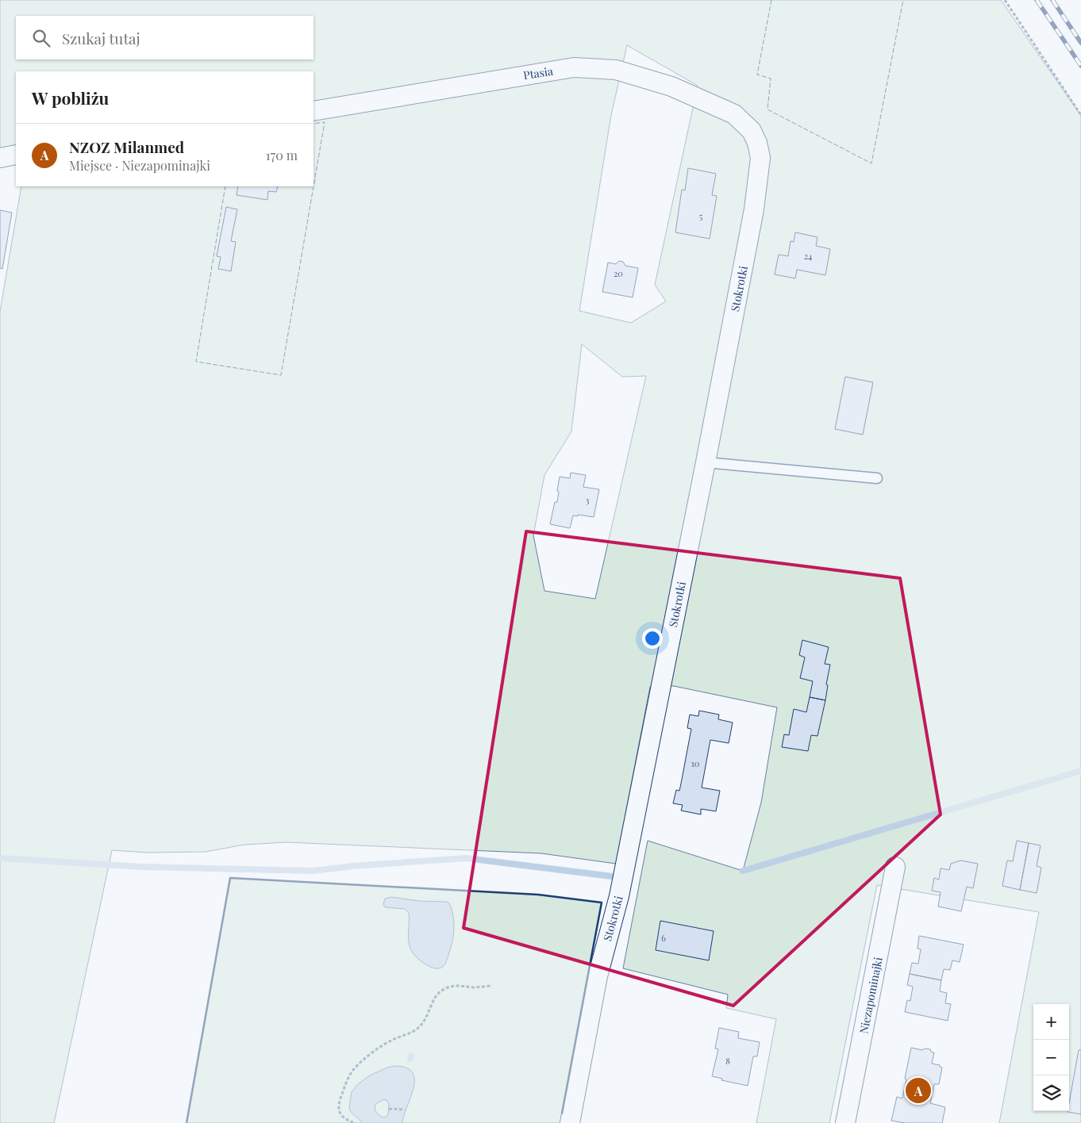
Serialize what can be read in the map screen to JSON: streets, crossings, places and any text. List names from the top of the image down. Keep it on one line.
{"streets":{"street":["Ptasia","Stokrotki","Niezapominajki"]},"crossings":[["Ptasia","Stokrotki"]],"house_numbers":["5","24","20","3","10","6","8"],"page":{"search":"Szukaj tutaj","heading":"W pobliżu","list":[{"mark":"A","name":"NZOZ Milanmed","note":"Miejsce · Niezapominajki","value":"170 m"}],"map_buttons":["+","−"],"pins":"A"}}
